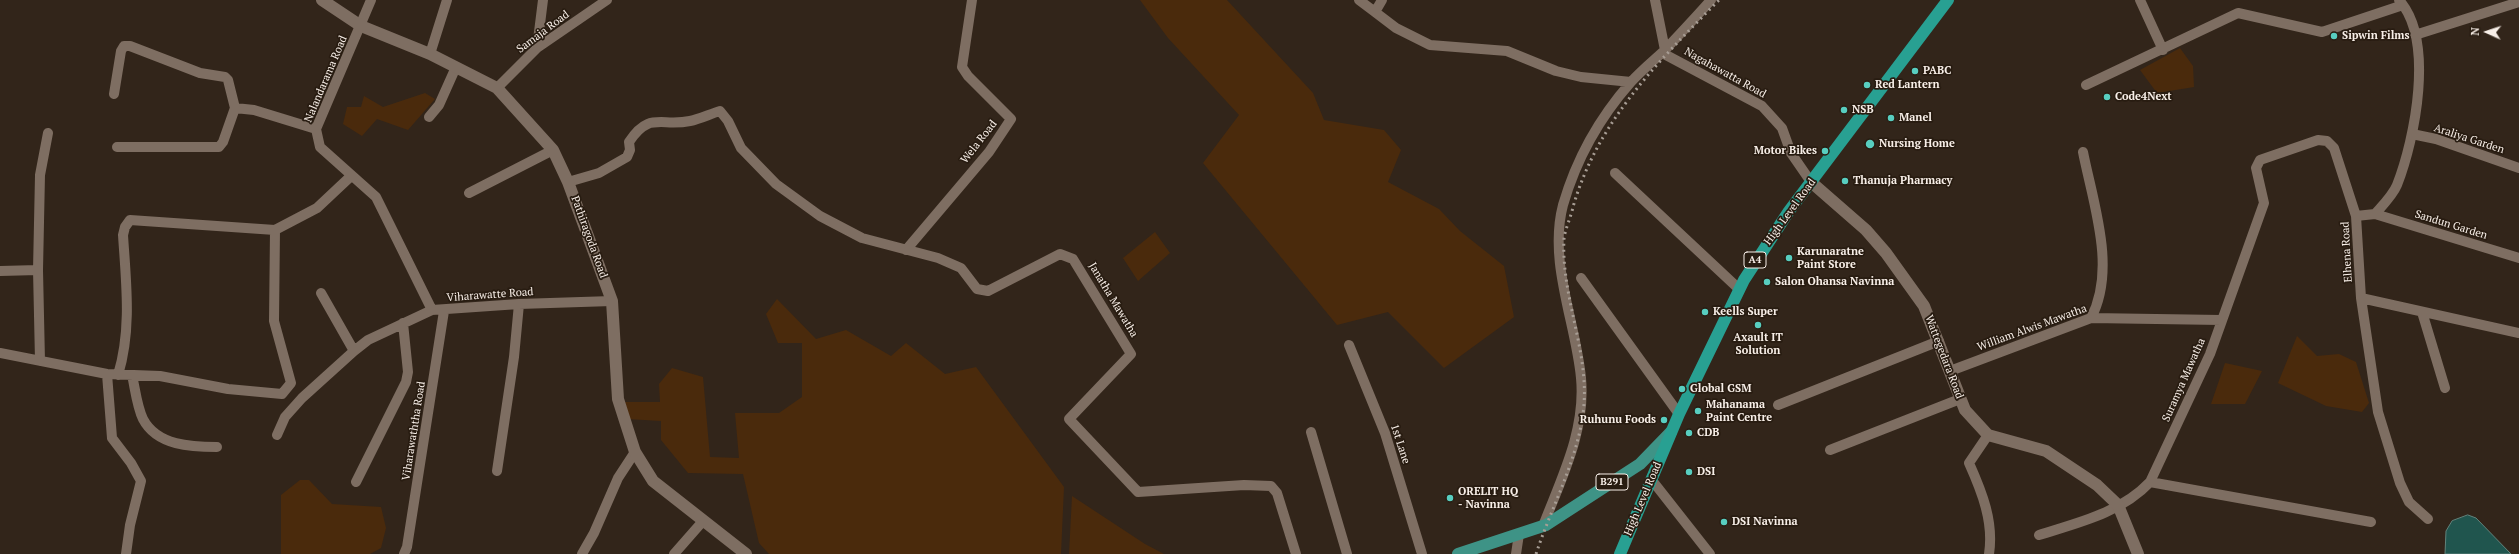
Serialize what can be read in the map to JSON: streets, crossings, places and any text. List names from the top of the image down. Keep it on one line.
{"streets":{"highway":["High Level Road","A4"],"main road":["B291"],"street":["Samaja Road","Nagahawatta Road","Nalandarama Road","Araliya Garden","Wela Road","Sandun Garden","Pathiragoda Road","Elhena Road","Viharawatte Road","Janatha Mawatha","William Alwis Mawatha","Wattegedara Road","Suramya Mawatha","Viharawaththa Road","1st Lane"]},"crossings":[["Samaja Road","Pathiragoda Road"],["Nagahawatta Road","High Level Road"],["Nagahawatta Road","Wattegedara Road"],["Nalandarama Road","Pathiragoda Road"],["Nalandarama Road","Viharawatte Road"],["Wela Road","Janatha Mawatha"],["High Level Road","Wattegedara Road"],["High Level Road","B291"],["Sandun Garden","Elhena Road"],["Pathiragoda Road","Viharawatte Road"],["Pathiragoda Road","Janatha Mawatha"],["Elhena Road","Suramya Mawatha"],["Viharawatte Road","Viharawaththa Road"],["William Alwis Mawatha","Wattegedara Road"],["William Alwis Mawatha","Suramya Mawatha"],["Wattegedara Road","Suramya Mawatha"]],"places":["Sipwin Films","PABC","Red Lantern","Code4Next","NSB","Manel","Nursing Home","Motor Bikes","Thanuja Pharmacy","Karunaratne Paint Store","Salon Ohansa Navinna","Keells Super","Axault IT Solution","Global GSM","Mahanama Paint Centre","Ruhunu Foods","CDB","DSI","ORELIT HQ - Navinna","DSI Navinna"],"north":"left"}
